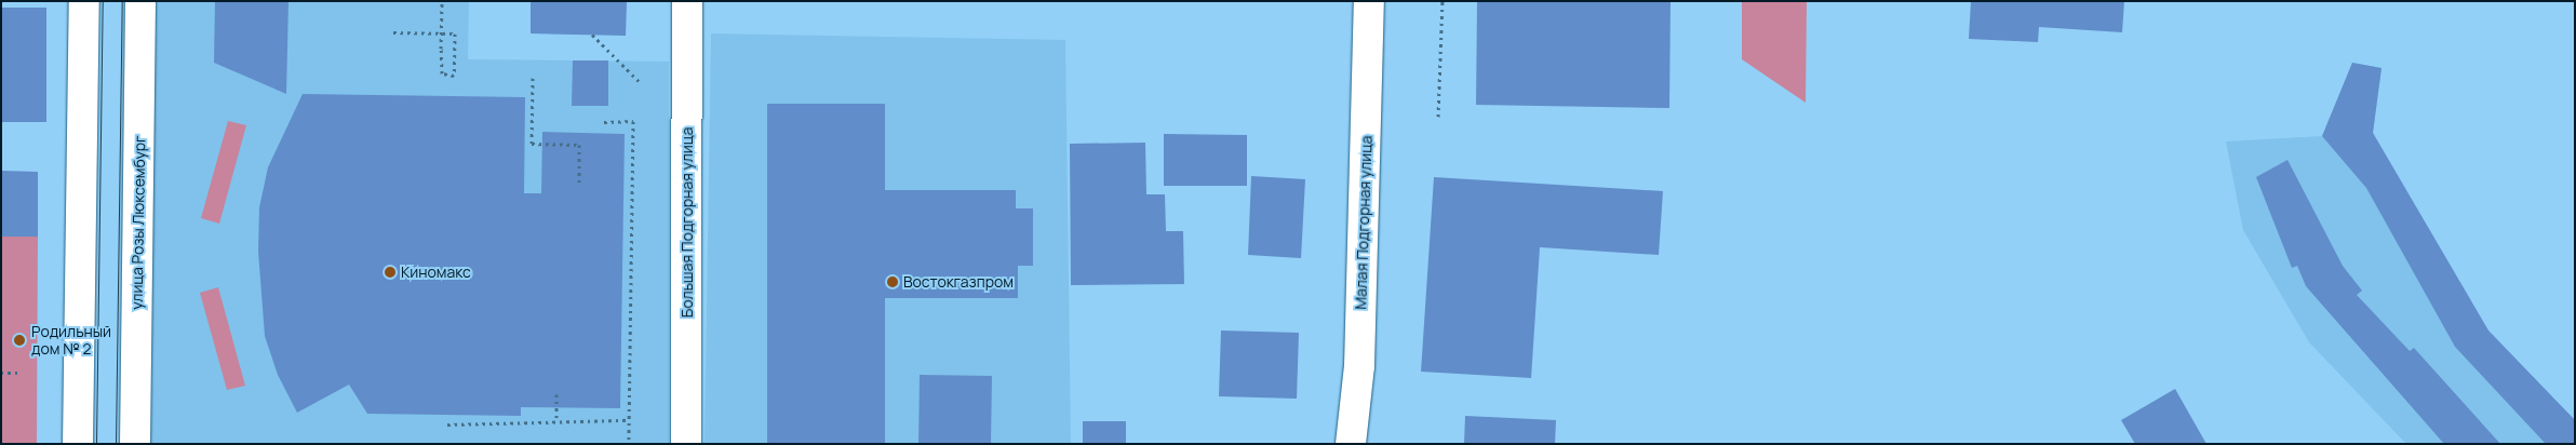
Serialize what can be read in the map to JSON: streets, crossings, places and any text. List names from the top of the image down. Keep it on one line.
{"streets":{"main road":["улица Розы Люксембург","Большая Подгорная улица","Малая Подгорная улица"]},"places":["Киномакс","Востокгазпром","Родильный дом № 2"]}
